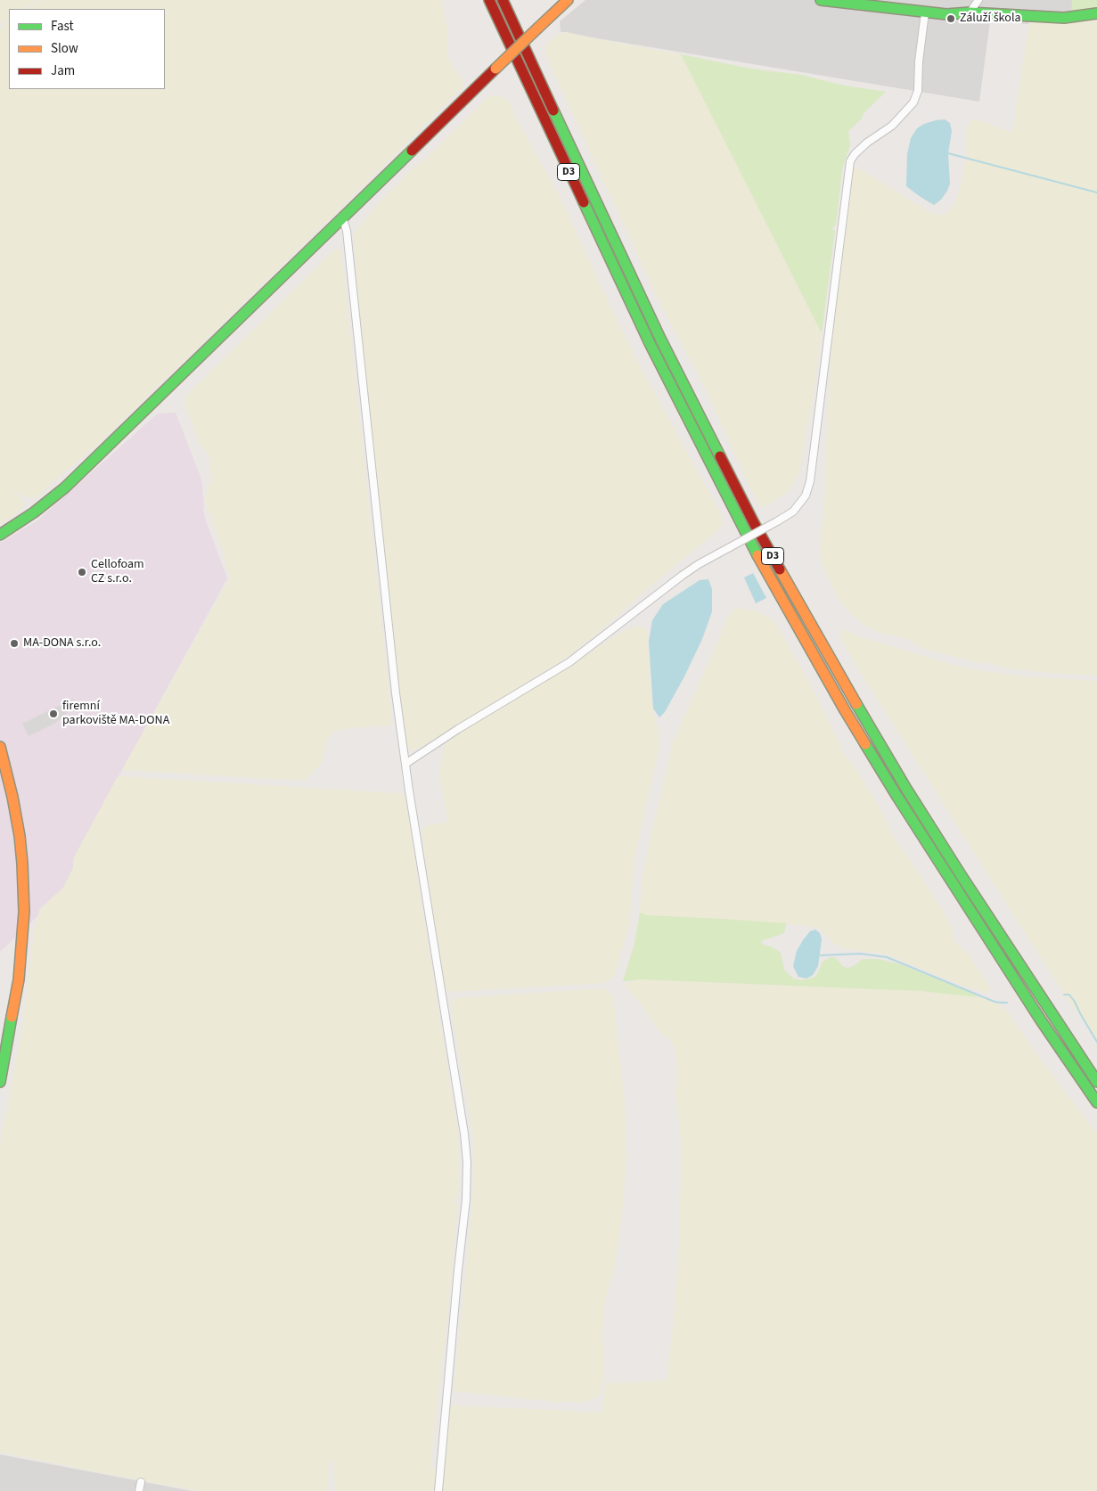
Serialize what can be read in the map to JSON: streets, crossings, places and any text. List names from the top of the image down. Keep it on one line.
{"streets":{"main road":["D3"]},"places":["Záluží škola","Cellofoam CZ s.r.o.","MA-DONA s.r.o.","firemní parkoviště MA-DONA"],"legend":["Fast","Slow","Jam"]}
